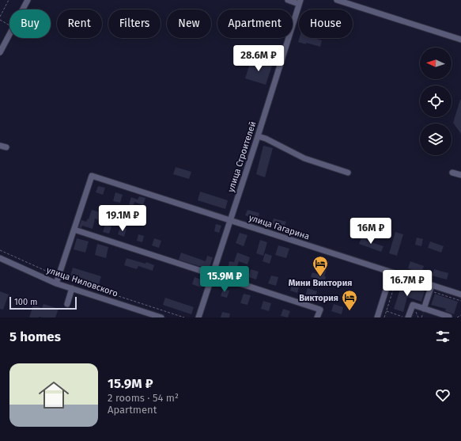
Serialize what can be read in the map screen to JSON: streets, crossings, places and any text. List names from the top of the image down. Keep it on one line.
{"streets":{"street":["улица Строителей","улица Гагарина","улица Ниловского"]},"crossings":[["улица Строителей","улица Гагарина"]],"places":{"hotel":["Мини Виктория","Виктория"]},"scale_bar":"100 m","north":"left","page":{"chip":["Buy","Rent","Filters","New","Apartment","House"],"price":["28.6M ₽","19.1M ₽","16M ₽","15.9M ₽","16.7M ₽"],"scale":"100 m","heading":"5 homes","list":[{"name":"15.9M ₽","note":"2 rooms · 54 m² · Apartment"}]}}
